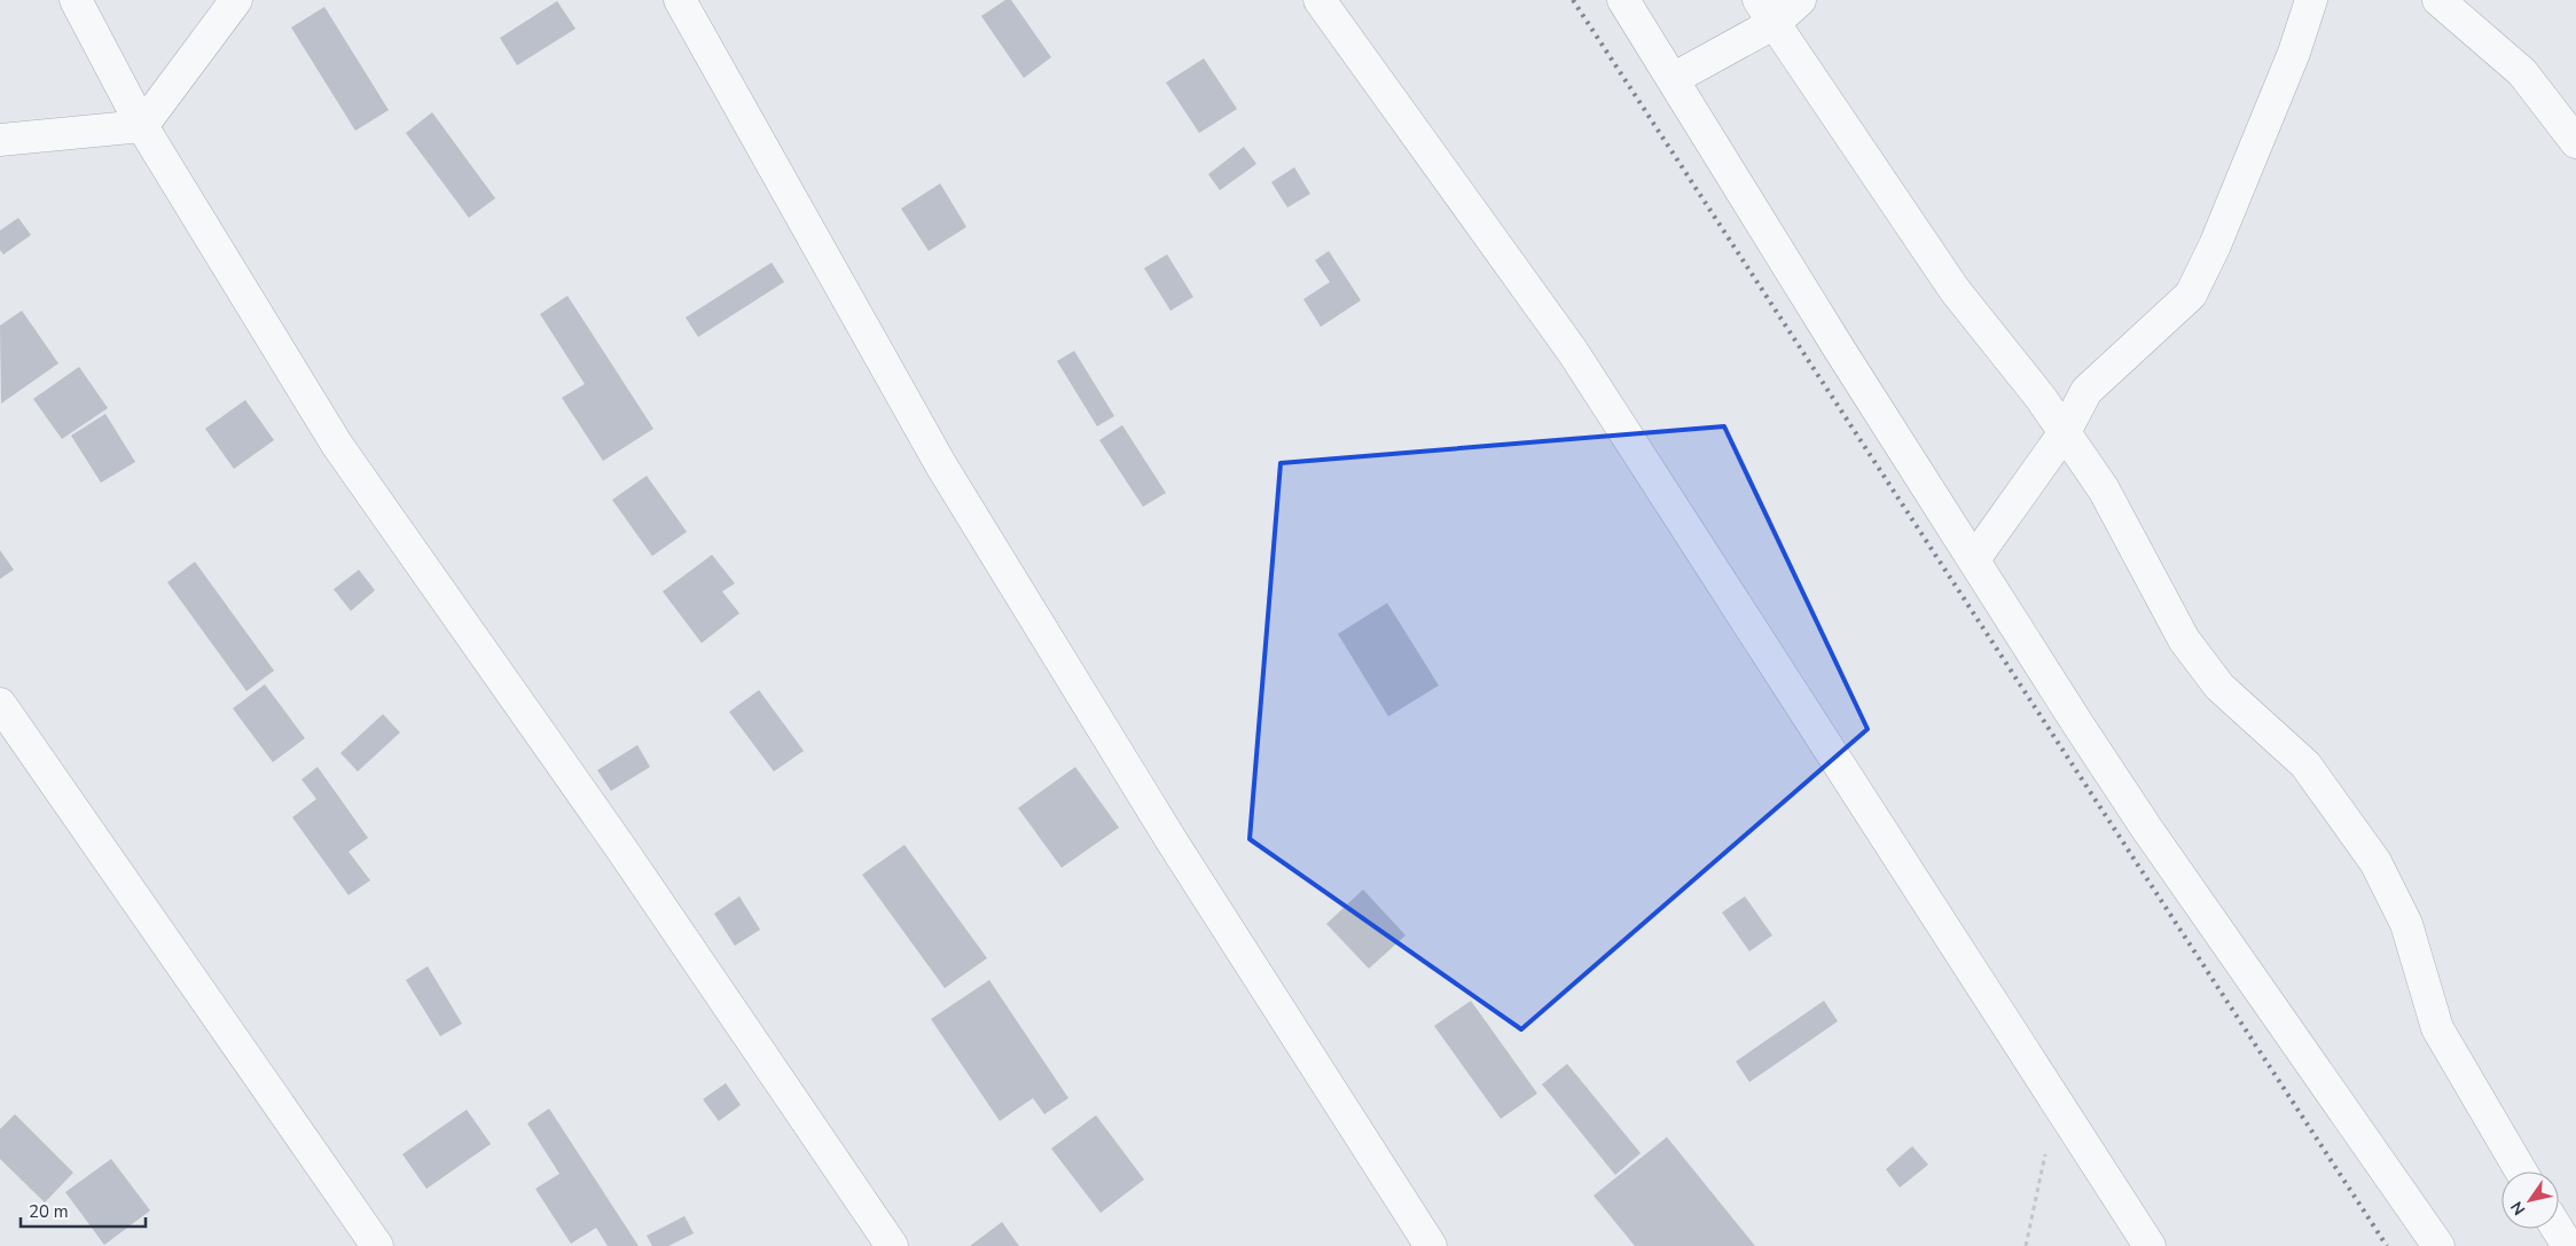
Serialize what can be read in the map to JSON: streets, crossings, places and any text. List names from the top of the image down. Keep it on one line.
{"scale_bar":"20 m","north":"bottom left"}
